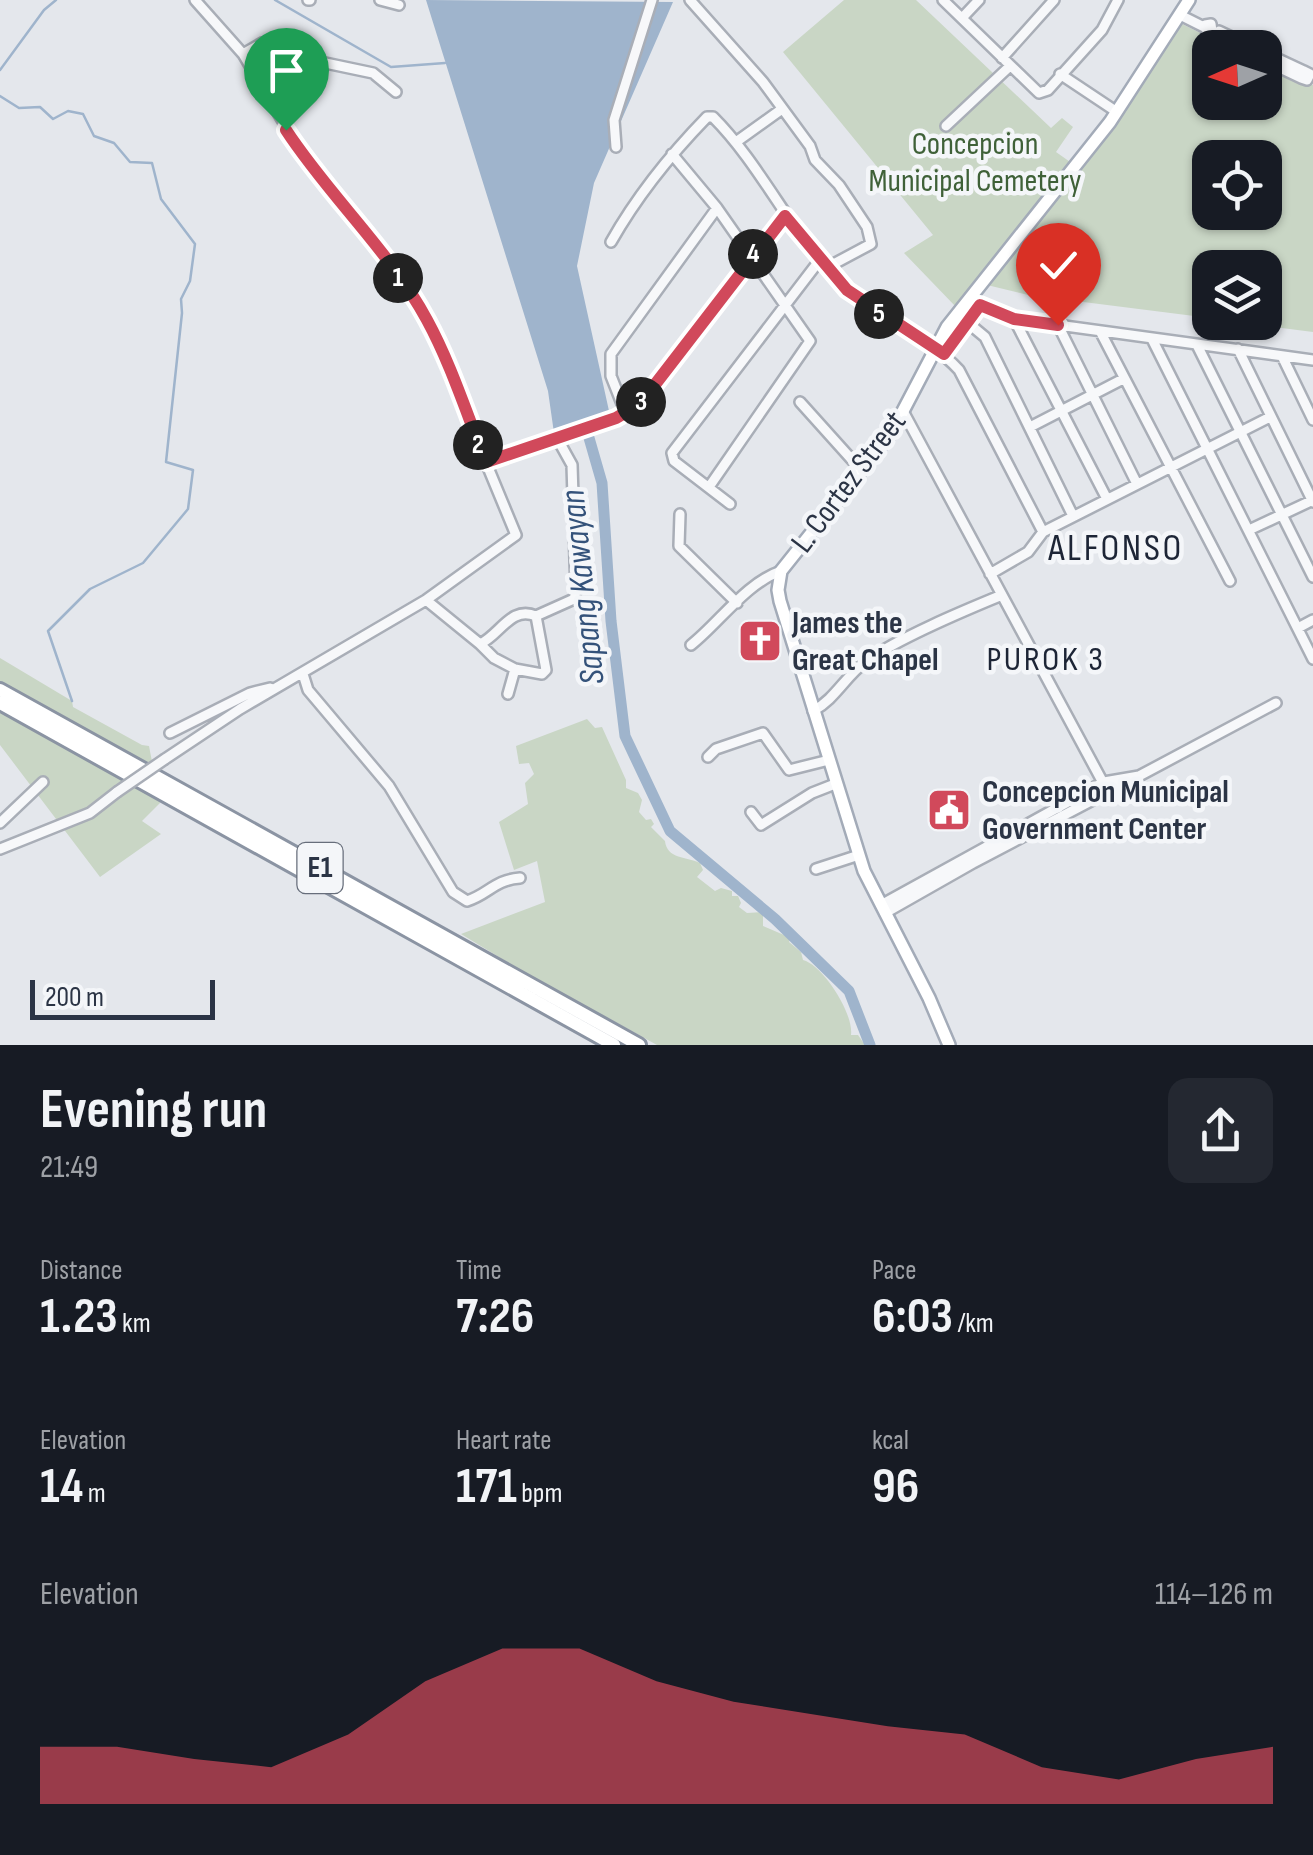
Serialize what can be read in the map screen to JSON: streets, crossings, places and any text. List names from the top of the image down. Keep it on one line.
{"streets":{"highway":["E1"],"main road":["L. Cortez Street"]},"districts":["ALFONSO","PUROK 3"],"water":["Sapang Kawayan"],"parks":["Concepcion Municipal Cemetery"],"places":{"church":["James the Great Chapel"],"public building":["Concepcion Municipal Government Center"]},"scale_bar":"200 m","north":"left","page":{"pins":["4","1","5","3","2"],"scale":"200 m","heading":["Evening run","21:49"],"stats":[["Distance","1.23 km"],["Time","7:26"],["Pace","6:03 /km"],["Elevation","14 m"],["Heart rate","171 bpm"],["kcal","96"]],"chart":["Elevation","114–126 m"]}}
